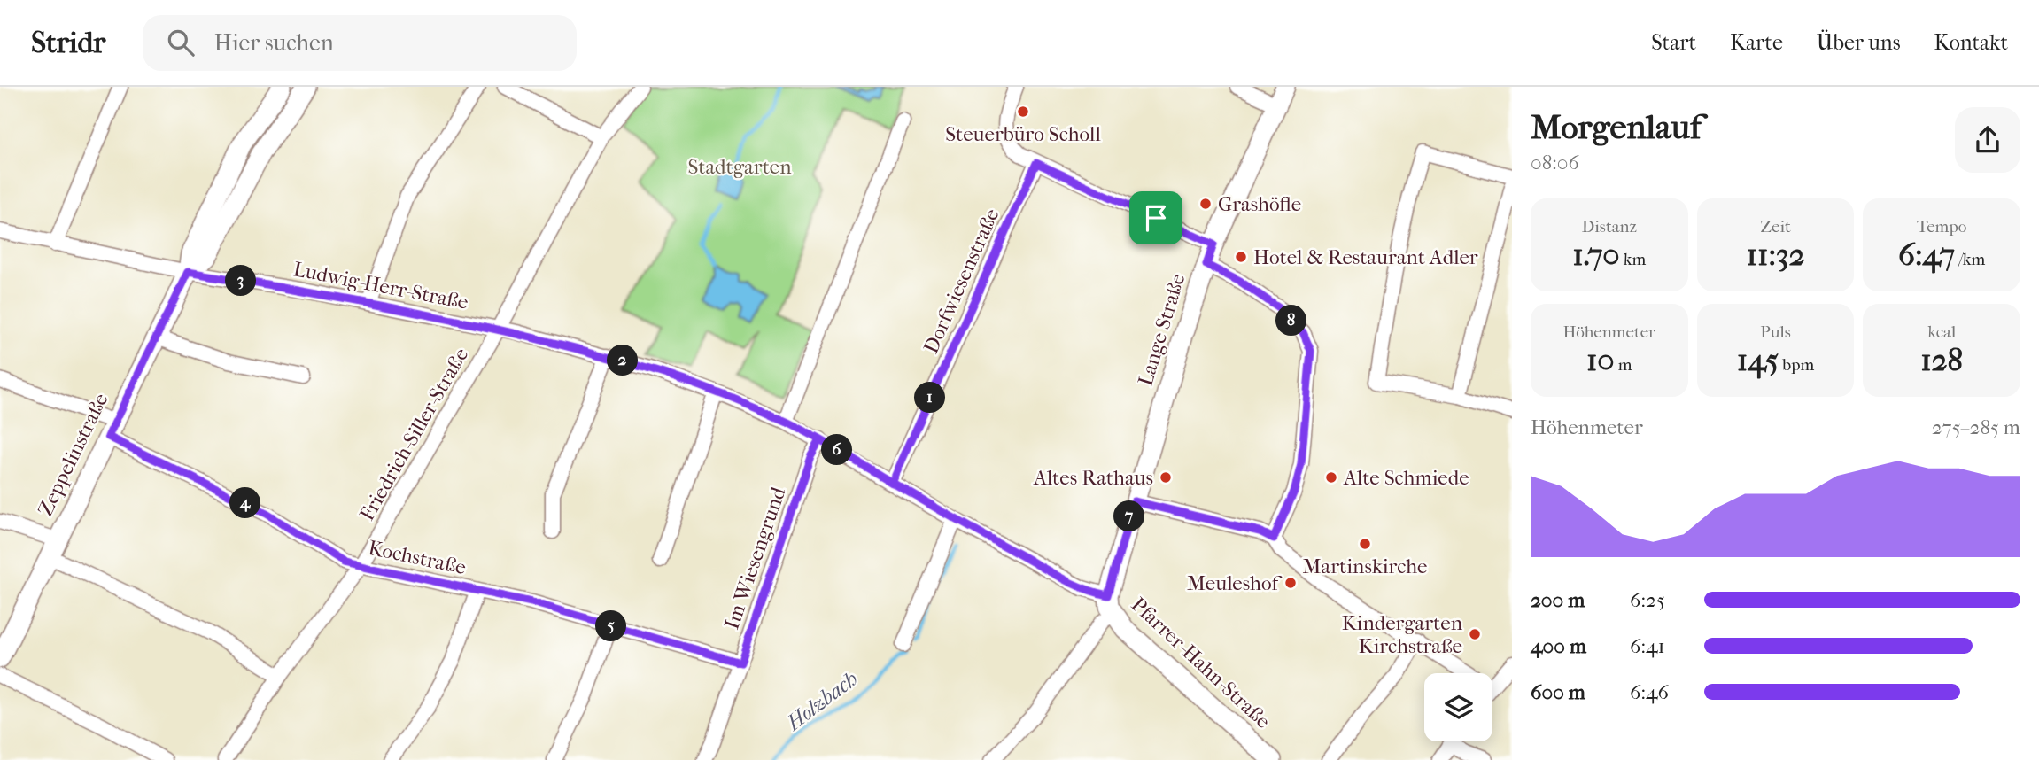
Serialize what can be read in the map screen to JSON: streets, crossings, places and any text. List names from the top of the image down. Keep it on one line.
{"streets":{"street":["Dorfwiesenstraße","Ludwig-Herr-Straße","Lange Straße","Friedrich-Siller-Straße","Zeppelinstraße","Kochstraße","Im Wiesengrund","Pfarrer-Hahn-Straße"]},"crossings":[["Dorfwiesenstraße","Ludwig-Herr-Straße"],["Ludwig-Herr-Straße","Lange Straße"],["Ludwig-Herr-Straße","Friedrich-Siller-Straße"],["Ludwig-Herr-Straße","Zeppelinstraße"],["Ludwig-Herr-Straße","Im Wiesengrund"],["Ludwig-Herr-Straße","Pfarrer-Hahn-Straße"],["Lange Straße","Pfarrer-Hahn-Straße"],["Friedrich-Siller-Straße","Kochstraße"],["Zeppelinstraße","Kochstraße"],["Kochstraße","Im Wiesengrund"]],"water":["Holzbach"],"parks":["Stadtgarten"],"places":["Steuerbüro Scholl","Grashöfle","Hotel & Restaurant Adler","Altes Rathaus","Alte Schmiede","Martinskirche","Meuleshof","Kindergarten Kirchstraße"],"page":{"header":"Stridr","search":"Hier suchen","nav":["Start","Karte","Über uns","Kontakt"],"heading":["Morgenlauf","08:06"],"stats":[["Distanz","1.70 km"],["Zeit","11:32"],["Tempo","6:47 /km"],["Höhenmeter","10 m"],["Puls","145 bpm"],["kcal","128"]],"pins":["3","8","2","1","6","4","7","5"],"chart":["Höhenmeter","275–285 m"],"list":[{"name":"200 m","note":"6:25"},{"name":"400 m","note":"6:41"},{"name":"600 m","note":"6:46"}]}}
